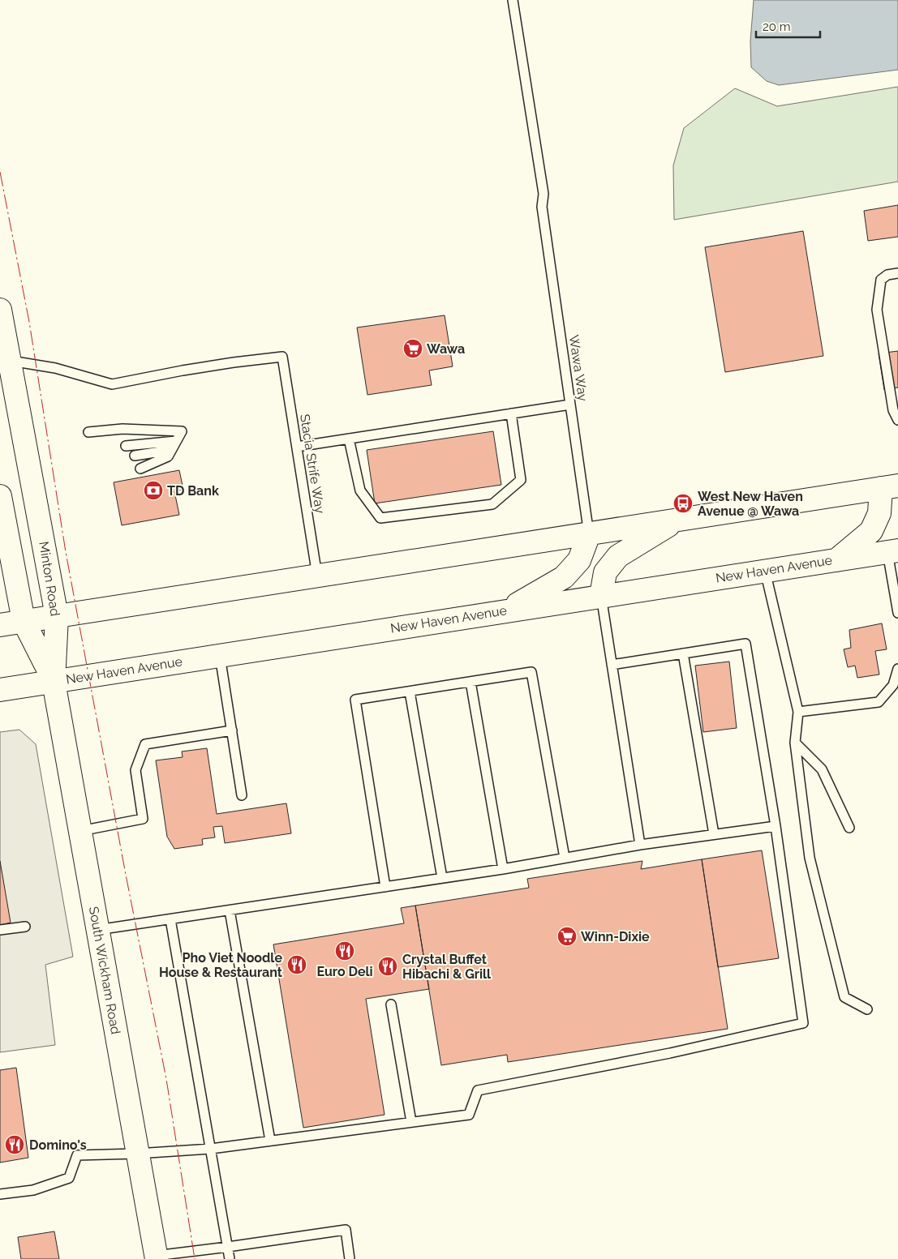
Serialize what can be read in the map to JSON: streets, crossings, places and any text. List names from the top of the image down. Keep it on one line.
{"streets":{"main road":["New Haven Avenue","Minton Road","South Wickham Road"],"lane":["Wawa Way","Stacia Strife Way"]},"crossings":[["Stacia Strife Way","Minton Road"],["New Haven Avenue","Minton Road"],["New Haven Avenue","South Wickham Road"],["Minton Road","South Wickham Road"]],"places":{"supermarket":["Wawa","Winn-Dixie"],"bank":["TD Bank"],"bus stop":["West New Haven Avenue @ Wawa"],"restaurant":["Euro Deli","Pho Viet Noodle House & Restaurant","Crystal Buffet Hibachi & Grill","Domino's"]},"scale_bar":"20 m"}
